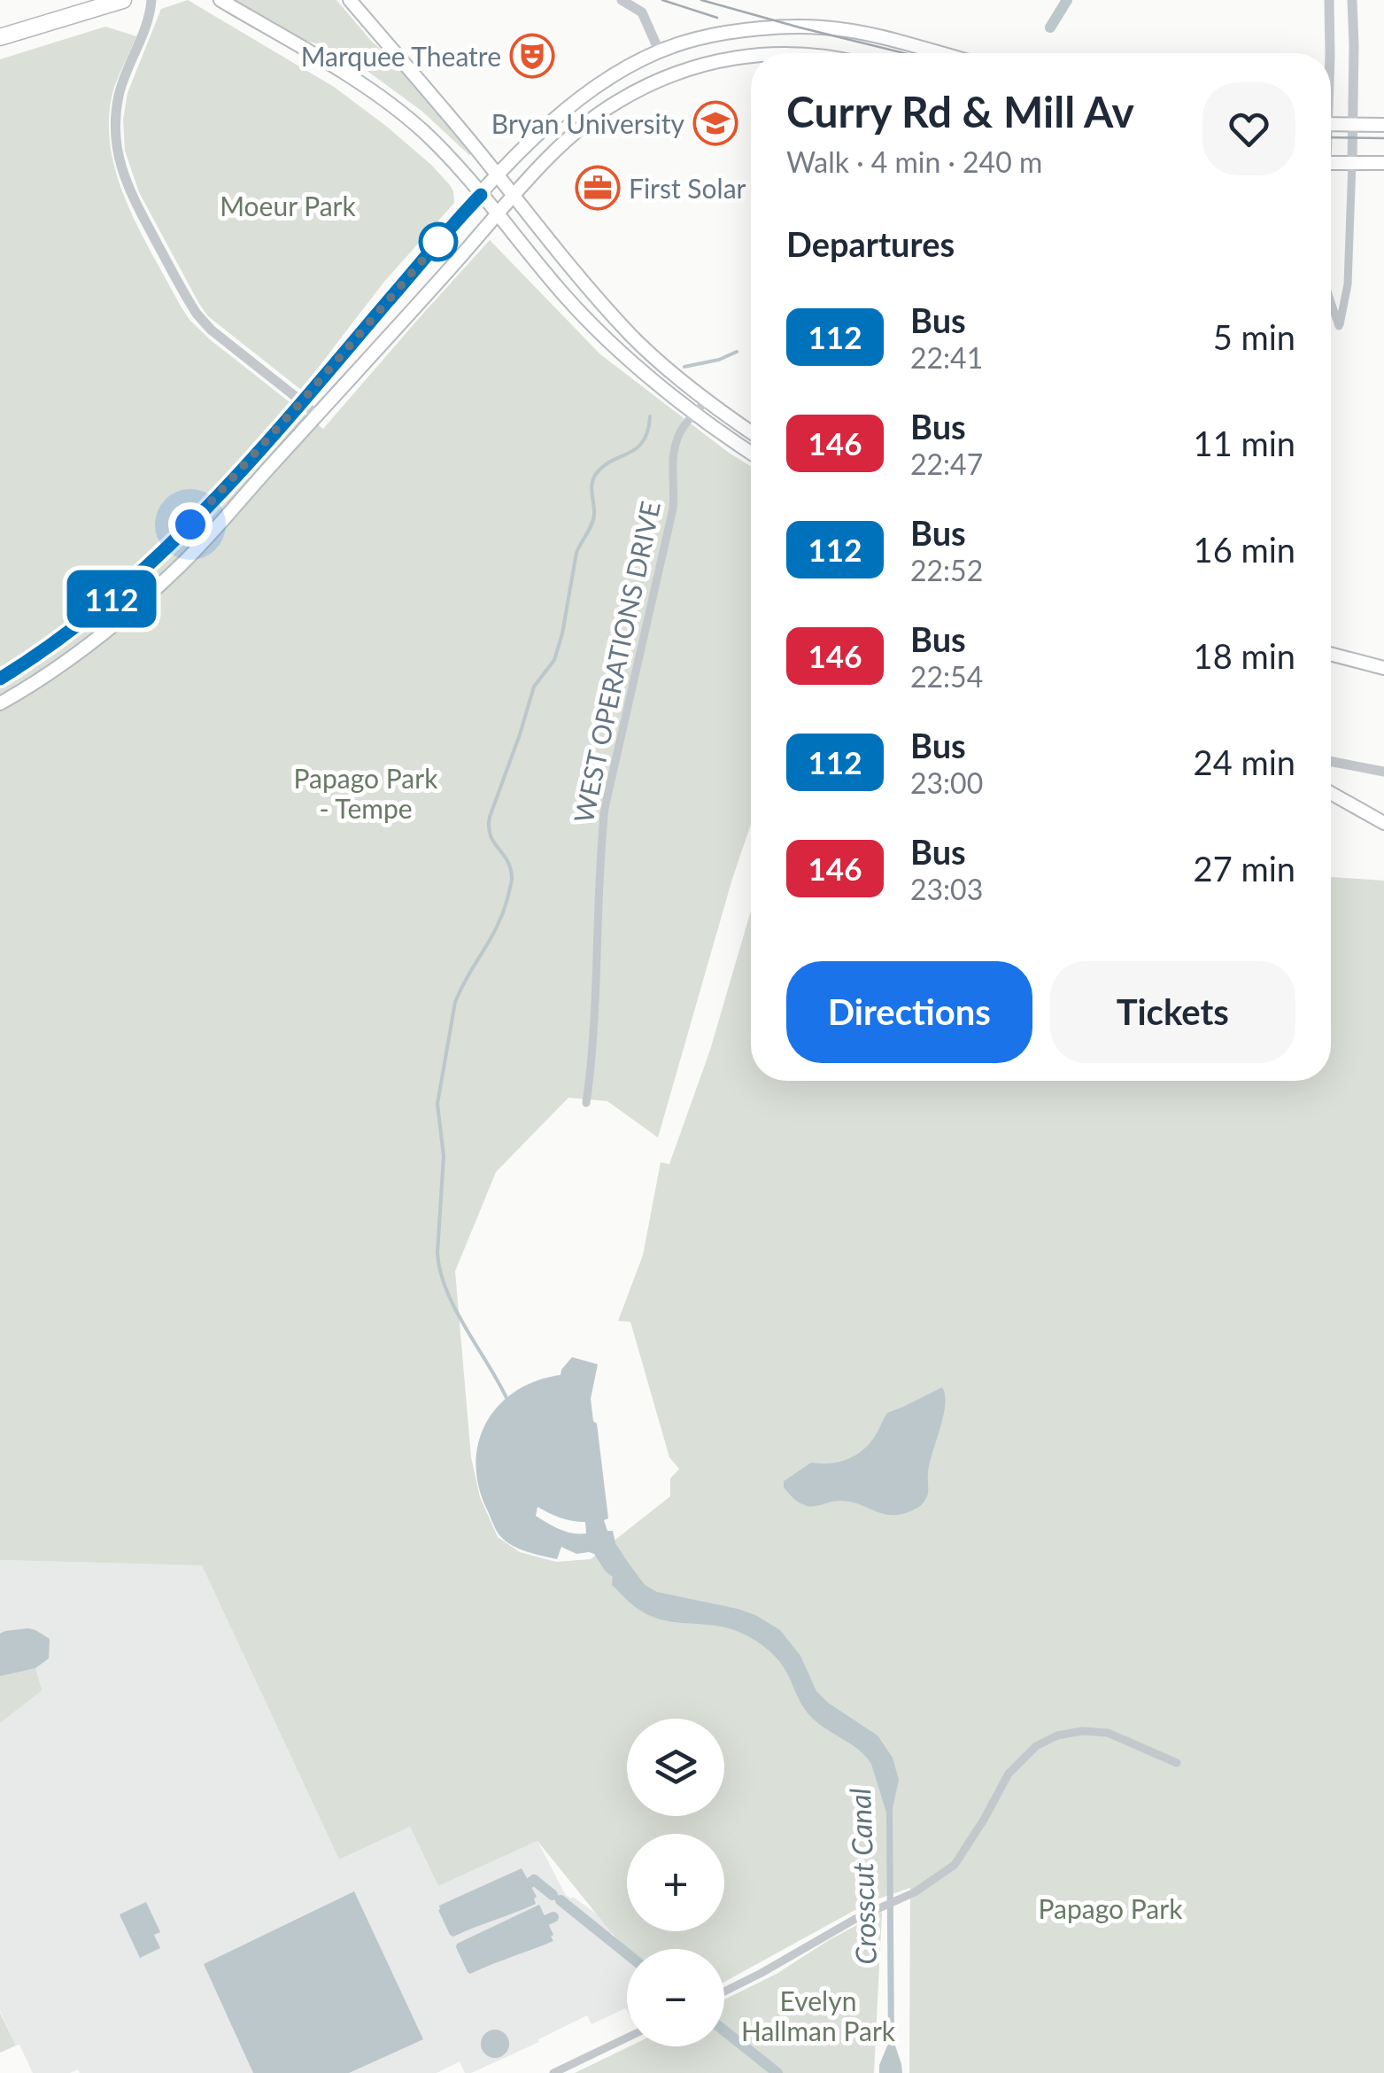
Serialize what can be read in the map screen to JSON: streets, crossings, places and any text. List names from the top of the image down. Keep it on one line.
{"streets":{"street":["WEST OPERATIONS DRIVE"]},"water":["Crosscut Canal"],"parks":["Moeur Park","Papago Park - Tempe","Papago Park","Evelyn Hallman Park"],"places":{"theatre":["Marquee Theatre"],"school or university":["Bryan University"],"office":["First Solar"]},"lines":["bus line 112"],"page":{"on_map":"112","heading":[["Curry Rd & Mill Av","Walk · 4 min · 240 m"],"Departures"],"list":[{"mark":"112","name":"Bus","note":"22:41","value":"5 min"},{"mark":"146","name":"Bus","note":"22:47","value":"11 min"},{"mark":"112","name":"Bus","note":"22:52","value":"16 min"},{"mark":"146","name":"Bus","note":"22:54","value":"18 min"},{"mark":"112","name":"Bus","note":"23:00","value":"24 min"},{"mark":"146","name":"Bus","note":"23:03","value":"27 min"}],"buttons":["Directions","Tickets"],"map_buttons":["+","−"]}}
